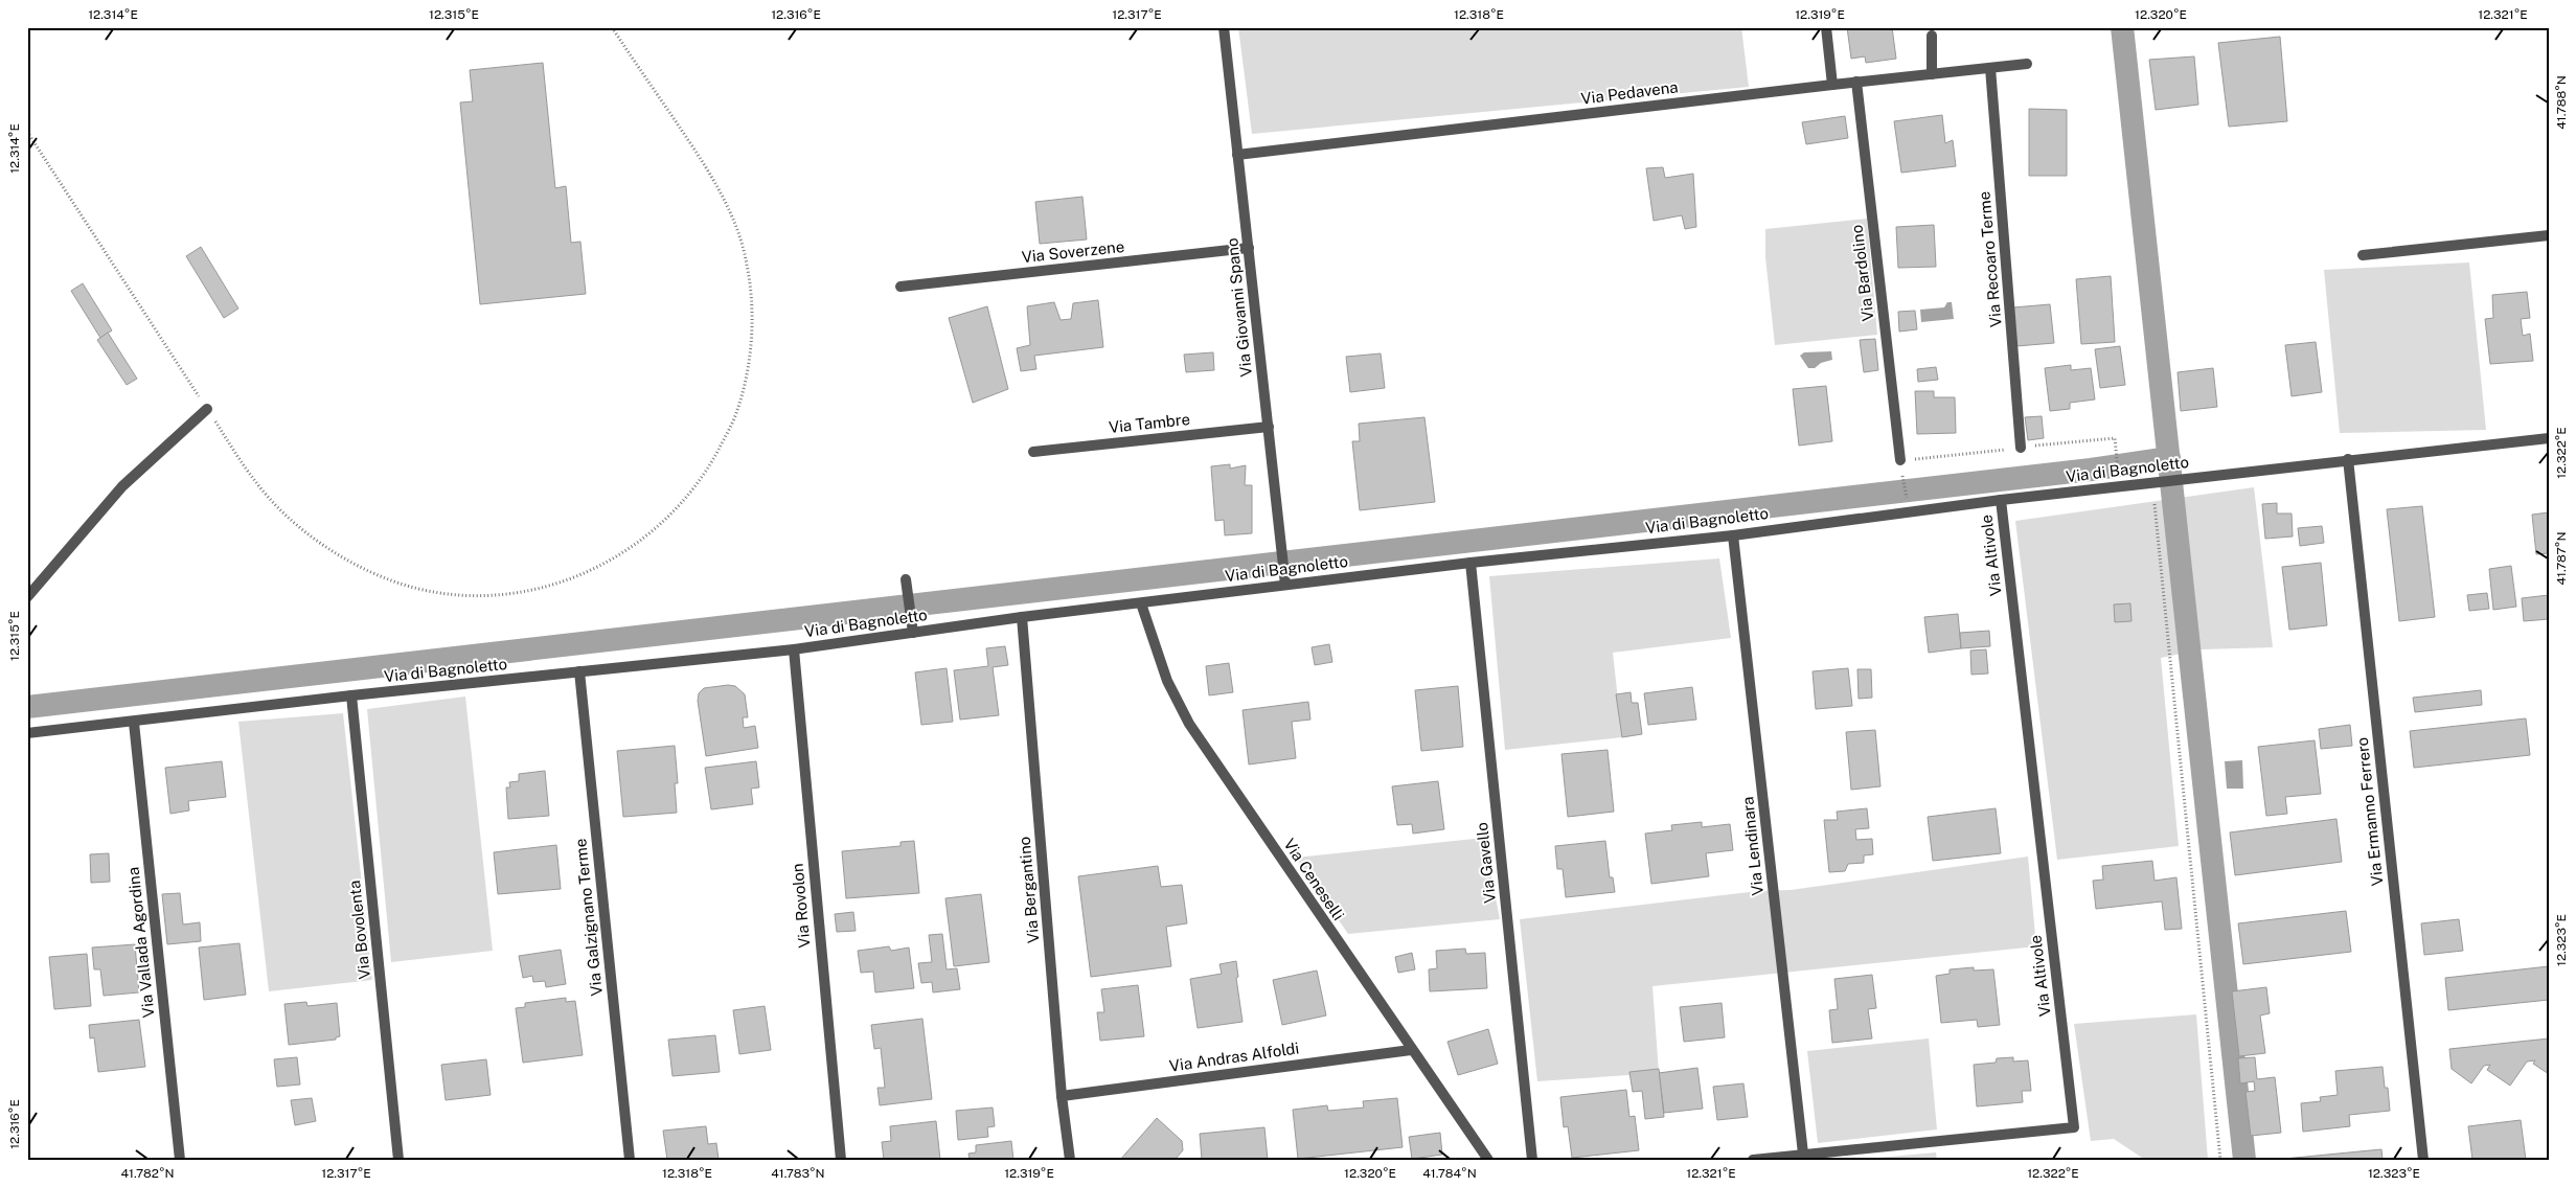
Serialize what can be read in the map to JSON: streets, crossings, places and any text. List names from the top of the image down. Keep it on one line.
{"streets":{"street":["Via Pedavena","Via Soverzene","Via Recoaro Terme","Via Bardolino","Via Giovanni Spano","Via Tambre","Via di Bagnoletto","Via Altivole","Via Ermanno Ferrero","Via Lendinara","Via Gavello","Via Ceneselli","Via Bergantino","Via Rovolon","Via Galzignano Terme","Via Bovolenta","Via Vallada Agordina","Via Andras Alfoldi"]},"crossings":[["Via Pedavena","Via Recoaro Terme"],["Via Pedavena","Via Bardolino"],["Via Pedavena","Via Giovanni Spano"],["Via Soverzene","Via Giovanni Spano"],["Via Giovanni Spano","Via Tambre"],["Via Giovanni Spano","Via di Bagnoletto"],["Via di Bagnoletto","Via Altivole"],["Via di Bagnoletto","Via Ermanno Ferrero"],["Via di Bagnoletto","Via Lendinara"],["Via di Bagnoletto","Via Gavello"],["Via di Bagnoletto","Via Ceneselli"],["Via di Bagnoletto","Via Bergantino"],["Via di Bagnoletto","Via Rovolon"],["Via di Bagnoletto","Via Galzignano Terme"],["Via di Bagnoletto","Via Bovolenta"],["Via di Bagnoletto","Via Vallada Agordina"],["Via Altivole","Via Lendinara"],["Via Ceneselli","Via Andras Alfoldi"],["Via Bergantino","Via Andras Alfoldi"]],"coordinates":["12.314°E","12.315°E","12.316°E","12.317°E","12.318°E","12.319°E","12.320°E","12.321°E","41.788°N","12.322°E","41.787°N","12.323°E","41.782°N","41.783°N","41.784°N"]}
